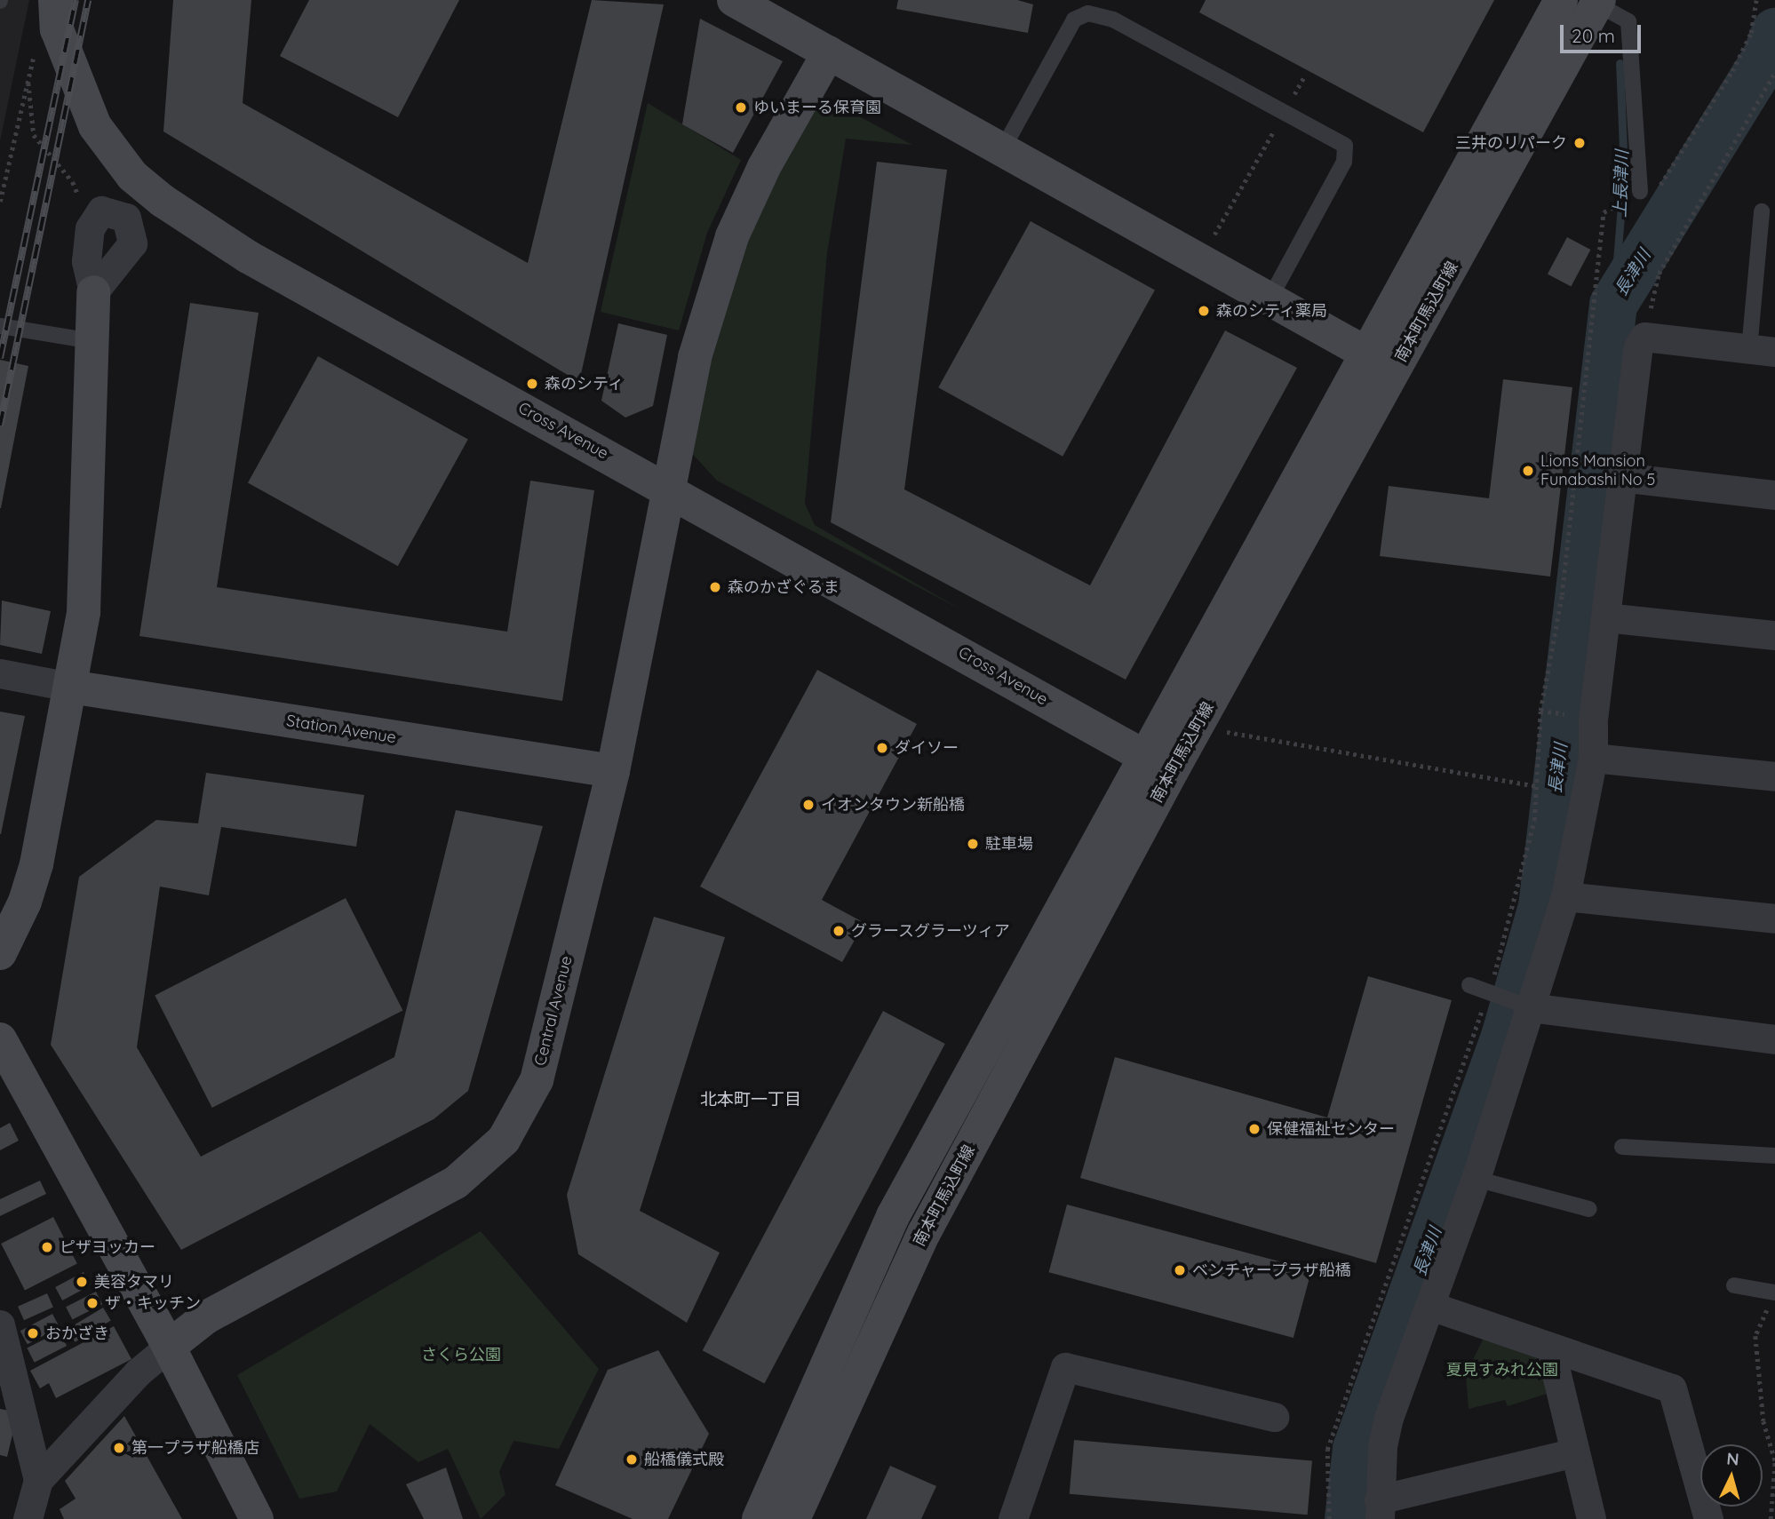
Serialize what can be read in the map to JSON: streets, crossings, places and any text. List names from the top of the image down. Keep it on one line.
{"streets":{"street":["南本町馬込町線","Cross Avenue","Station Avenue","Central Avenue"]},"crossings":[["南本町馬込町線","Cross Avenue"],["Cross Avenue","Central Avenue"],["Station Avenue","Central Avenue"]],"districts":["北本町一丁目"],"water":["上長津川","長津川"],"parks":["さくら公園","夏見すみれ公園"],"places":["ゆいまーる保育園","三井のリパーク","森のシティ薬局","森のシティ","Lions Mansion Funabashi No 5","森のかざぐるま","ダイソー","イオンタウン新船橋","駐車場","グラースグラーツィア","保健福祉センター","ピザヨッカー","ベンチャープラザ船橋","美容タマリ","ザ・キッチン","おかざき","第一プラザ船橋店","船橋儀式殿"],"scale_bar":"20 m","north":"top"}
